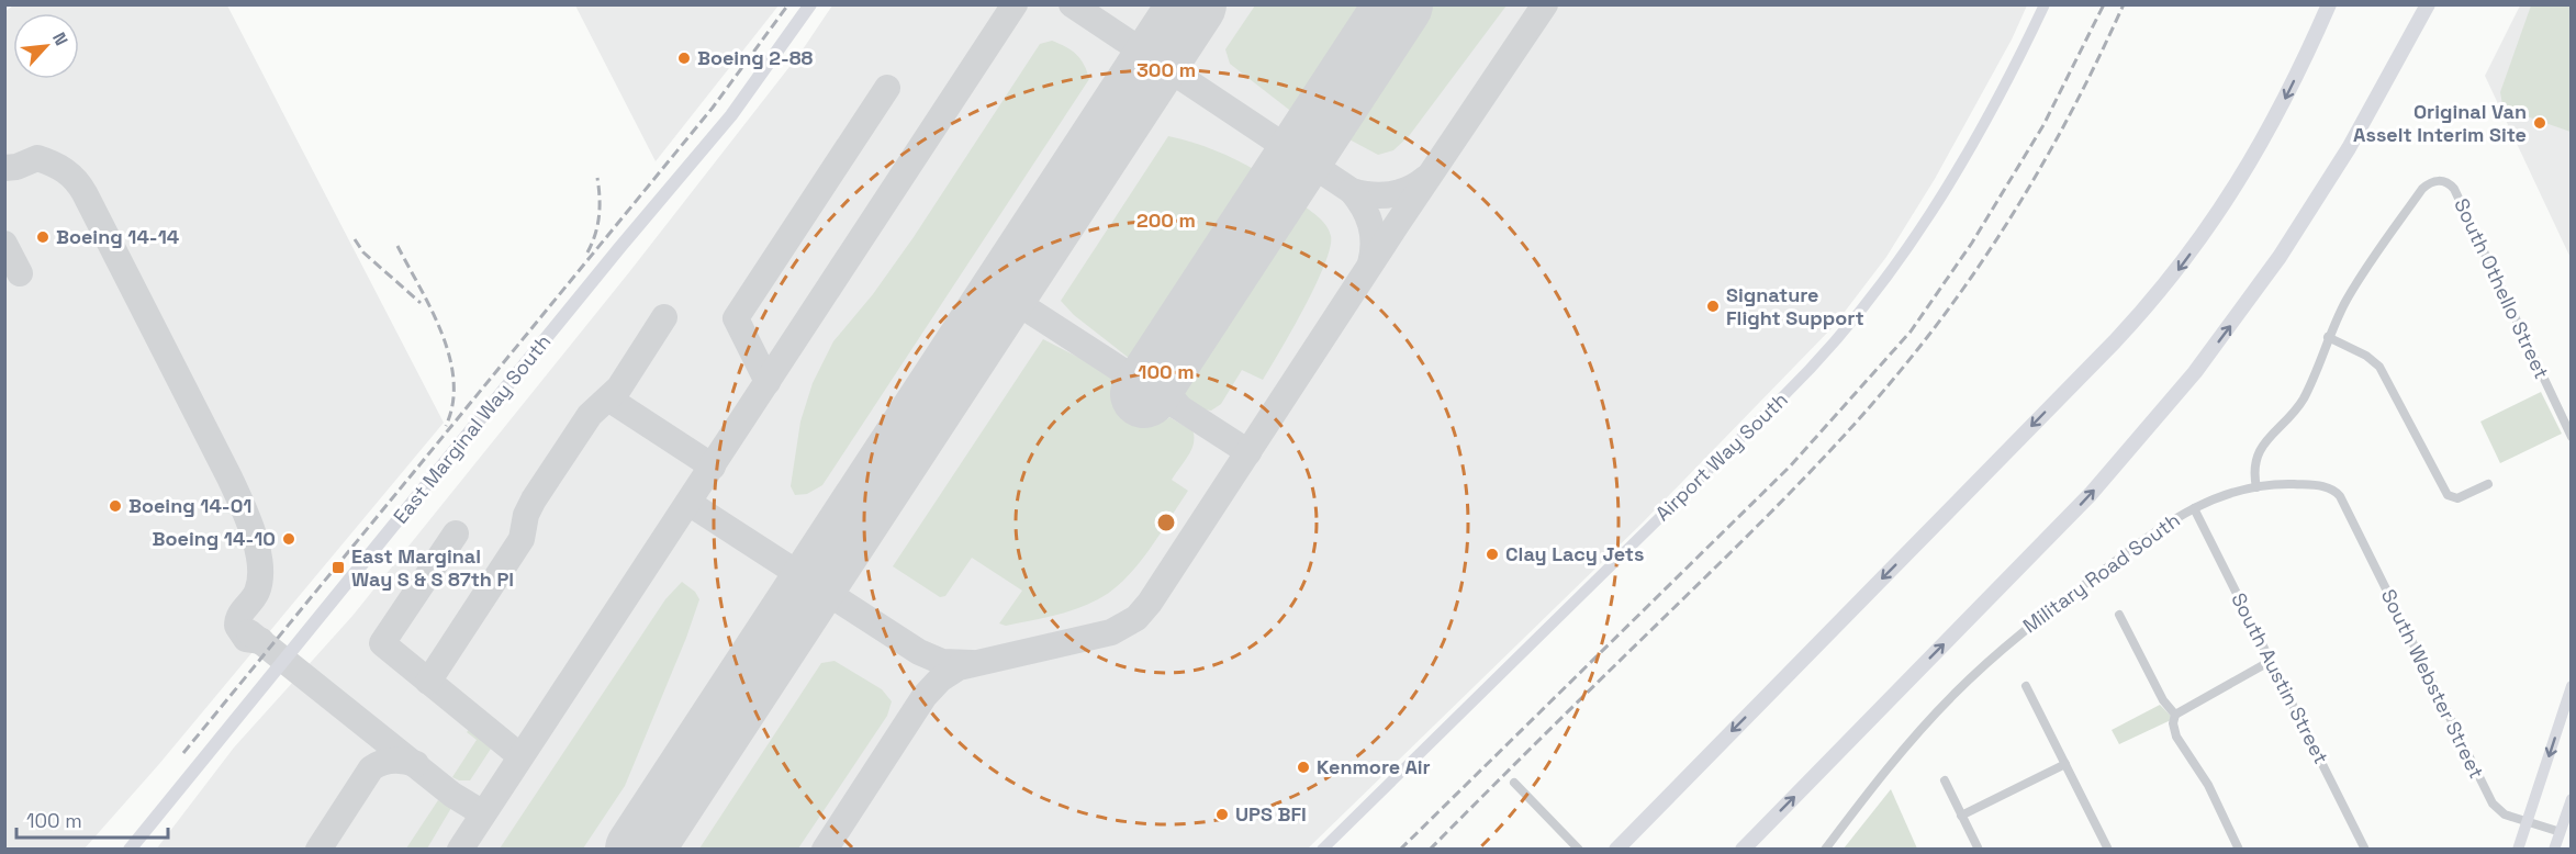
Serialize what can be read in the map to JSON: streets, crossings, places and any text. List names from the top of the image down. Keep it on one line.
{"streets":{"main road":["East Marginal Way South","Airport Way South"],"street":["South Othello Street","Military Road South","South Austin Street","South Webster Street"]},"crossings":[["Military Road South","South Austin Street"],["Military Road South","South Webster Street"]],"places":{"other":["Boeing 2-88","Original Van Asselt Interim Site","Boeing 14-14","Signature Flight Support","Boeing 14-01","Boeing 14-10","Clay Lacy Jets","Kenmore Air","UPS BFI"],"transit":["East Marginal Way S & S 87th Pl"]},"scale_bar":"100 m","north":"top right","rings":["300 m","200 m","100 m"]}
